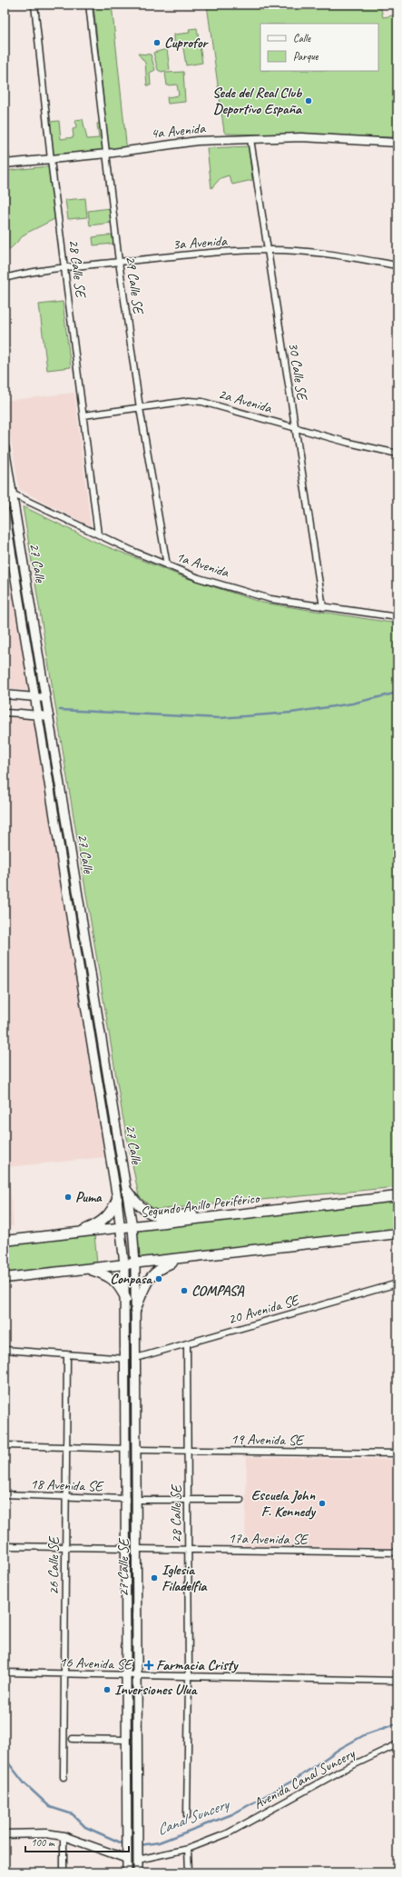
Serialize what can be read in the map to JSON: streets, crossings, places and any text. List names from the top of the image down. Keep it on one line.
{"streets":{"main road":["27 Calle","Segundo Anillo Periférico","27 Calle SE"],"street":["4a Avenida","3a Avenida","28 Calle SE","29 Calle SE","30 Calle SE","2a Avenida","1a Avenida","20 Avenida SE","19 Avenida SE","18 Avenida SE","17a Avenida SE","26 Calle SE","16 Avenida SE","Avenida Canal Suncery"]},"crossings":[["4a Avenida","28 Calle SE"],["4a Avenida","29 Calle SE"],["4a Avenida","30 Calle SE"],["3a Avenida","28 Calle SE"],["3a Avenida","29 Calle SE"],["3a Avenida","30 Calle SE"],["28 Calle SE","2a Avenida"],["28 Calle SE","1a Avenida"],["28 Calle SE","20 Avenida SE"],["28 Calle SE","19 Avenida SE"],["28 Calle SE","17a Avenida SE"],["28 Calle SE","16 Avenida SE"],["29 Calle SE","2a Avenida"],["29 Calle SE","1a Avenida"],["30 Calle SE","2a Avenida"],["30 Calle SE","1a Avenida"],["27 Calle","1a Avenida"],["27 Calle","Segundo Anillo Periférico"],["27 Calle","27 Calle SE"],["20 Avenida SE","27 Calle SE"],["19 Avenida SE","27 Calle SE"],["18 Avenida SE","26 Calle SE"],["18 Avenida SE","27 Calle SE"],["17a Avenida SE","27 Calle SE"],["26 Calle SE","16 Avenida SE"],["27 Calle SE","16 Avenida SE"],["27 Calle SE","Avenida Canal Suncery"]],"water":["Canal Suncery"],"places":{"other":["Cuprofor","Sede del Real Club Deportivo España","Puma","Conpasa","COMPASA","Escuela John F. Kennedy","Iglesia Filadelfia","Inversiones Ulua"],"health":["Farmacia Cristy"]},"legend":["Calle","Parque"],"scale_bar":"100 m"}
